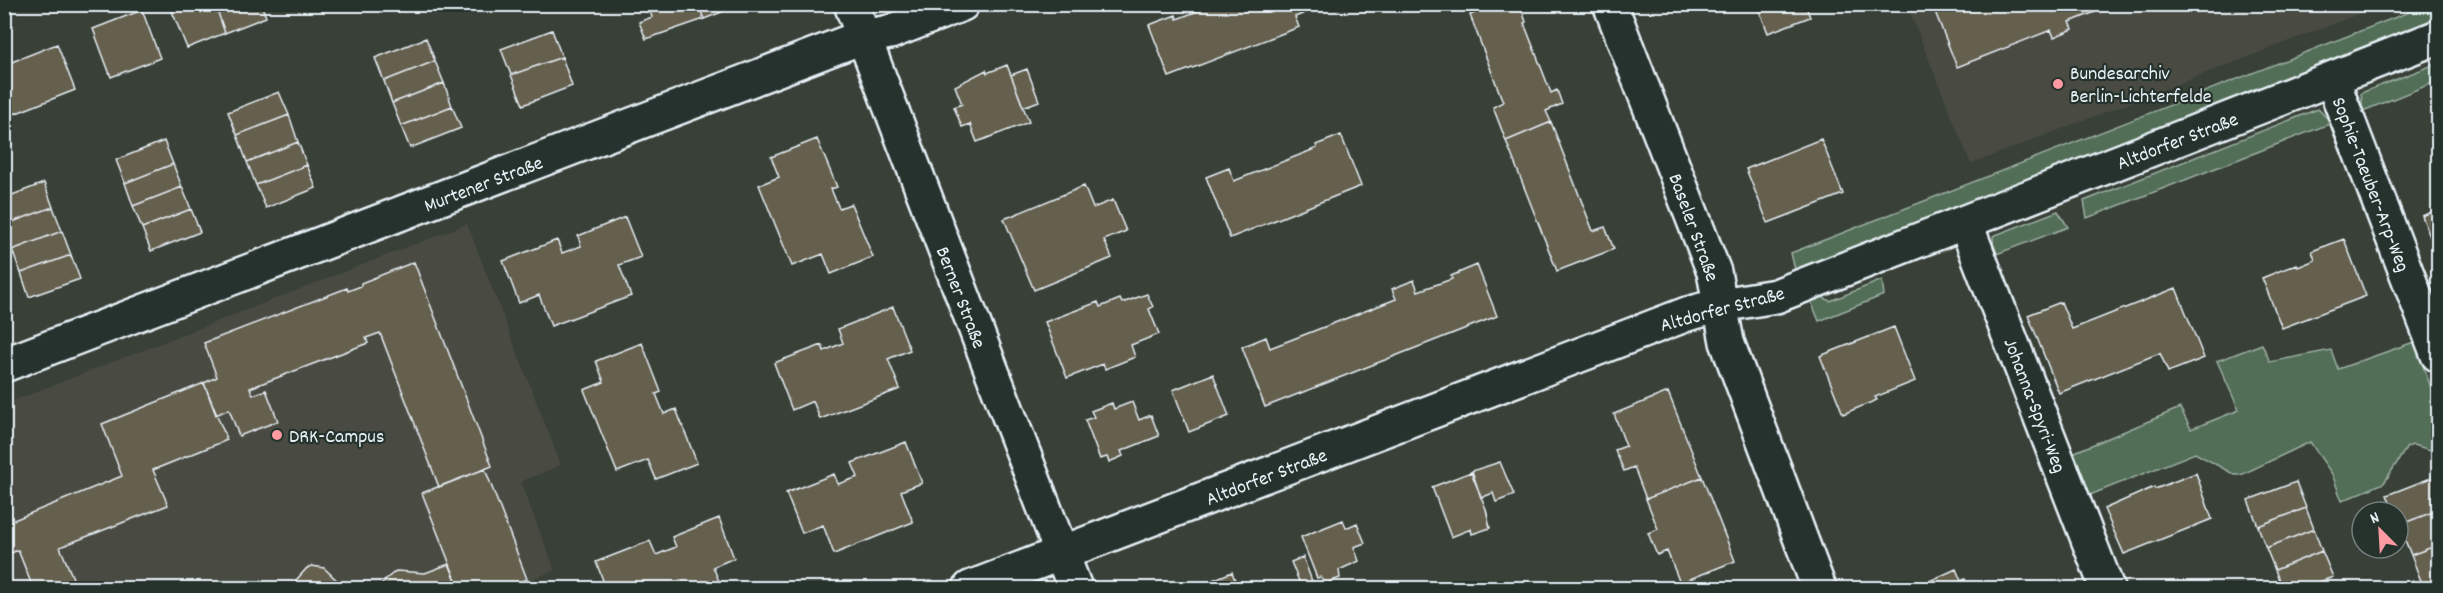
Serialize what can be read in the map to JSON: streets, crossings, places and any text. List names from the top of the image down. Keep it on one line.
{"streets":{"street":["Altdorfer Straße","Murtener Straße","Sophie-Taeuber-Arp-Weg","Baseler Straße","Berner Straße","Johanna-Spyri-Weg"]},"crossings":[["Altdorfer Straße","Sophie-Taeuber-Arp-Weg"],["Altdorfer Straße","Baseler Straße"],["Altdorfer Straße","Berner Straße"],["Altdorfer Straße","Johanna-Spyri-Weg"],["Murtener Straße","Berner Straße"]],"places":["Bundesarchiv Berlin-Lichterfelde","DRK-Campus"],"north":"top left"}
